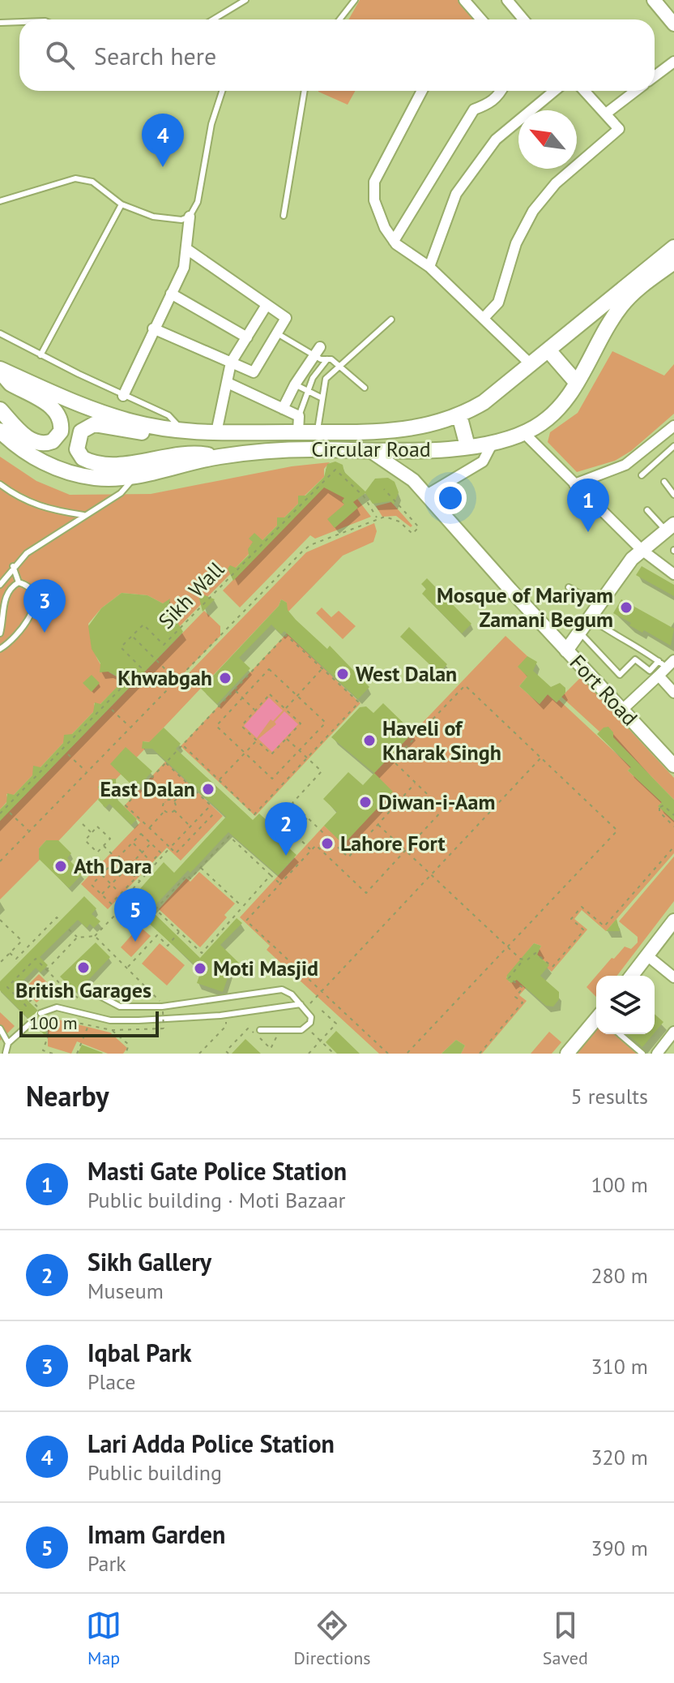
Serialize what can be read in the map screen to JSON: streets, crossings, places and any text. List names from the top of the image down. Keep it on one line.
{"streets":{"main road":["Circular Road"],"street":["Fort Road"],"path":["Sikh Wall"]},"crossings":[["Circular Road","Fort Road"]],"places":["Mosque of Mariyam Zamani Begum","West Dalan","Khwabgah","Haveli of Kharak Singh","East Dalan","Diwan-i-Aam","Lahore Fort","Ath Dara","British Garages","Moti Masjid"],"scale_bar":"100 m","north":"top left","page":{"search":"Search here","pins":["4","1","3","2","5"],"scale":"100 m","heading":["Nearby","5 results"],"list":[{"mark":"1","name":"Masti Gate Police Station","note":"Public building · Moti Bazaar","value":"100 m"},{"mark":"2","name":"Sikh Gallery","note":"Museum","value":"280 m"},{"mark":"3","name":"Iqbal Park","note":"Place","value":"310 m"},{"mark":"4","name":"Lari Adda Police Station","note":"Public building","value":"320 m"},{"mark":"5","name":"Imam Garden","note":"Park","value":"390 m"}],"nav":["Map","Directions","Saved"]}}
